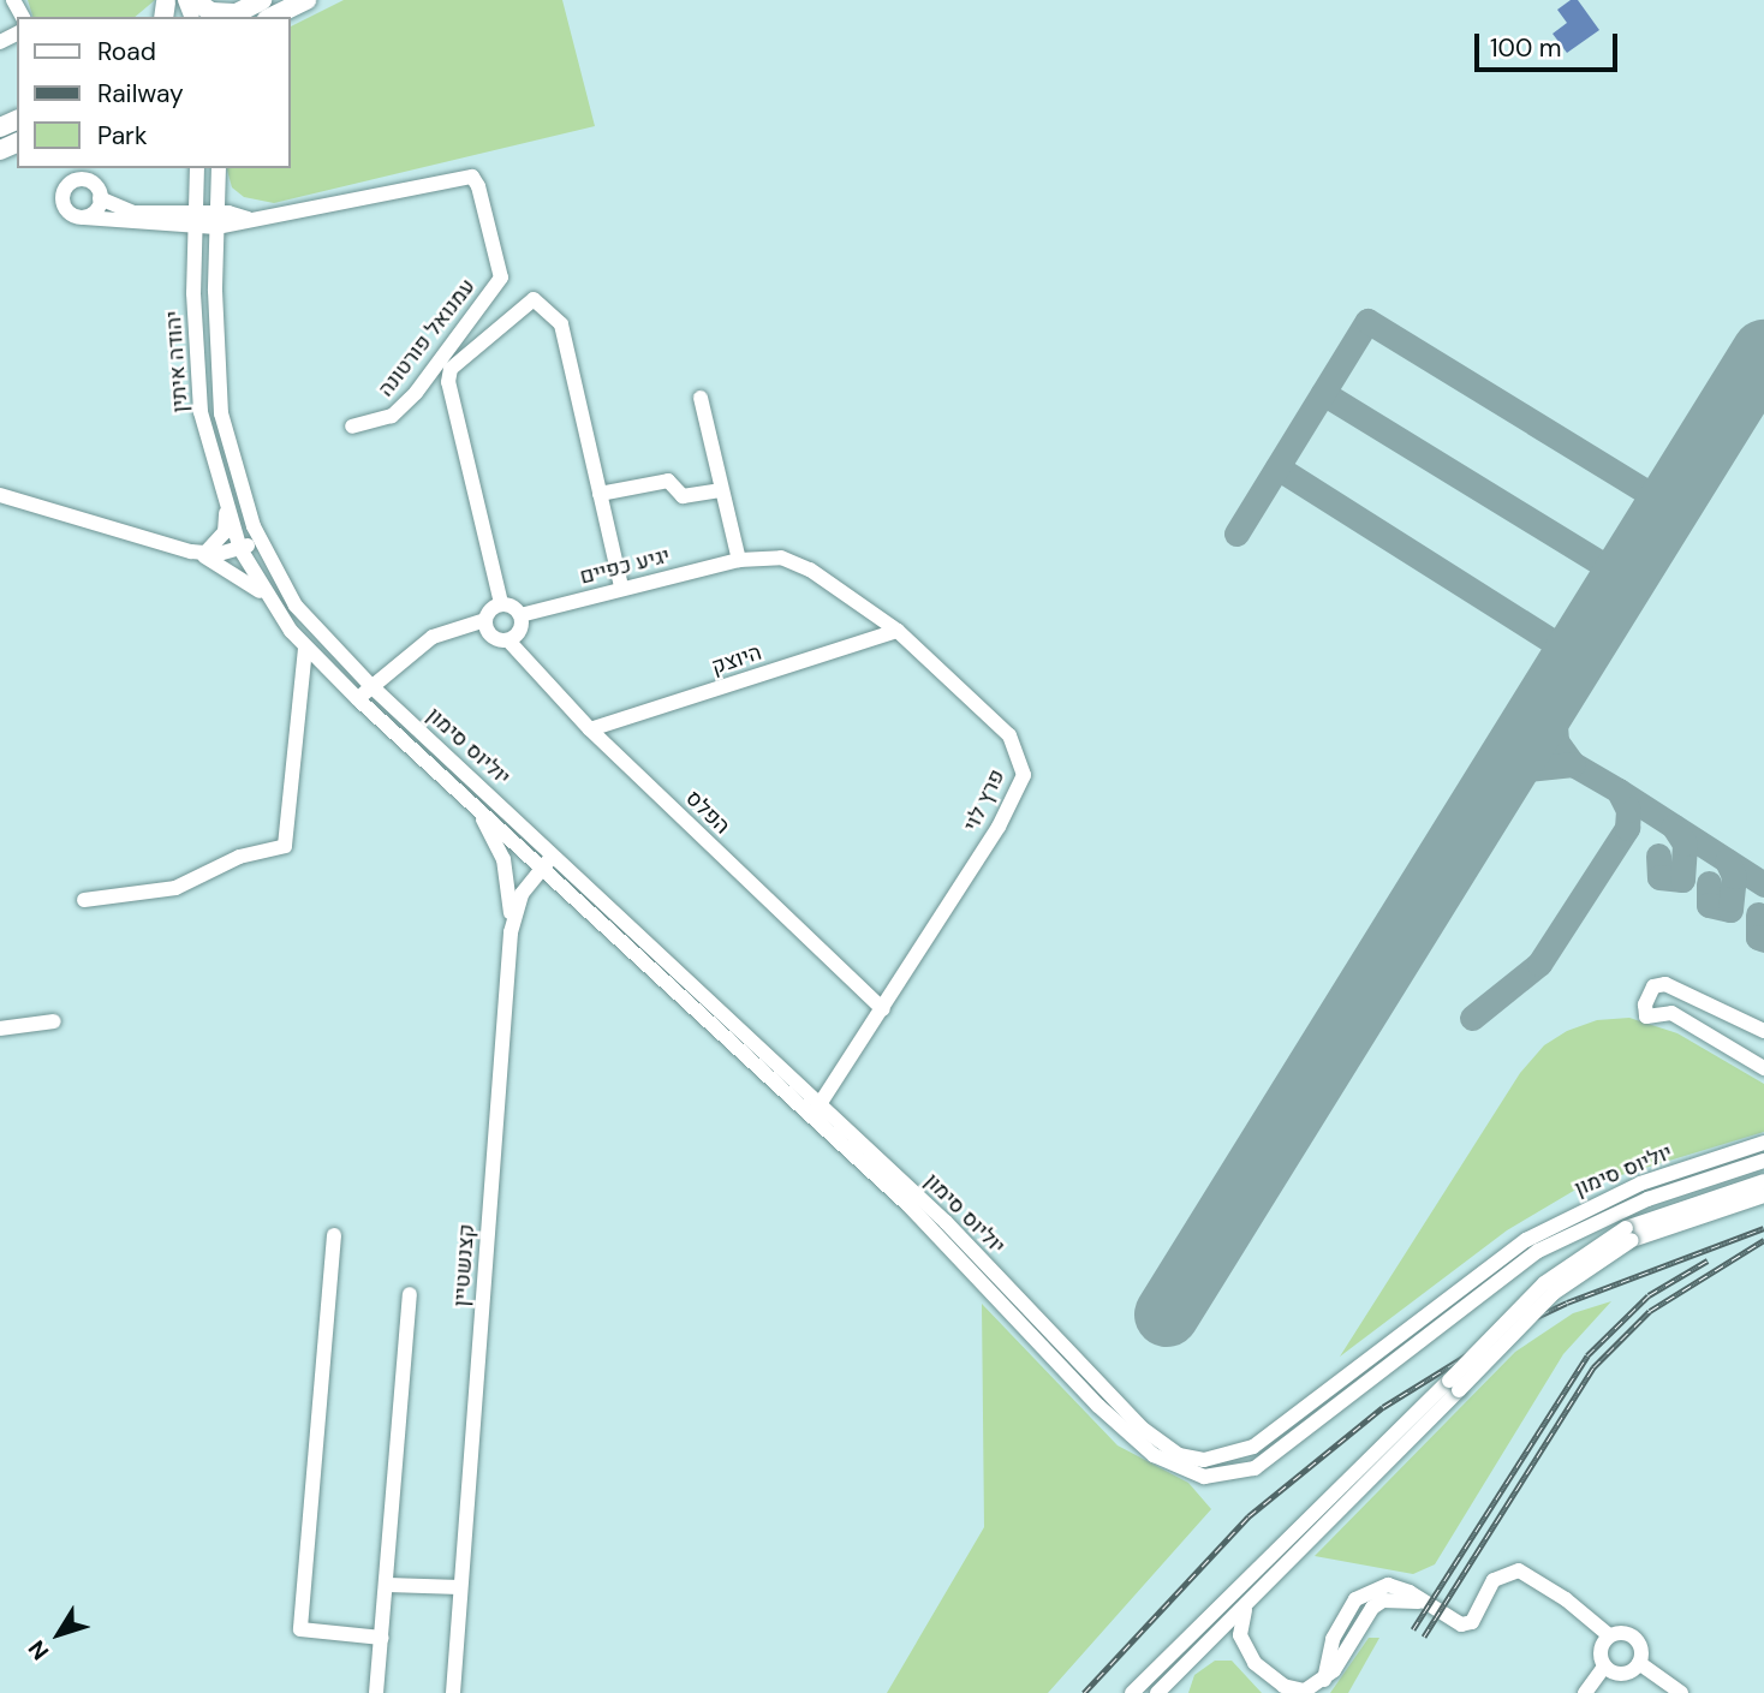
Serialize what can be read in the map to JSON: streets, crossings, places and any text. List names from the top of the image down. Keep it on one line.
{"streets":{"street":["עמנואל פורטונה","יהודה איתין","יגיע כפיים","היוצק","יוליוס סימון","פרץ לוי","הפלס","קצנשטיין"]},"crossings":[["עמנואל פורטונה","יהודה איתין"],["יהודה איתין","יוליוס סימון"],["יגיע כפיים","פרץ לוי"],["יגיע כפיים","הפלס"],["היוצק","פרץ לוי"],["היוצק","הפלס"],["יוליוס סימון","פרץ לוי"],["יוליוס סימון","קצנשטיין"],["פרץ לוי","הפלס"]],"legend":["Road","Railway","Park"],"scale_bar":"100 m","north":"bottom left"}
